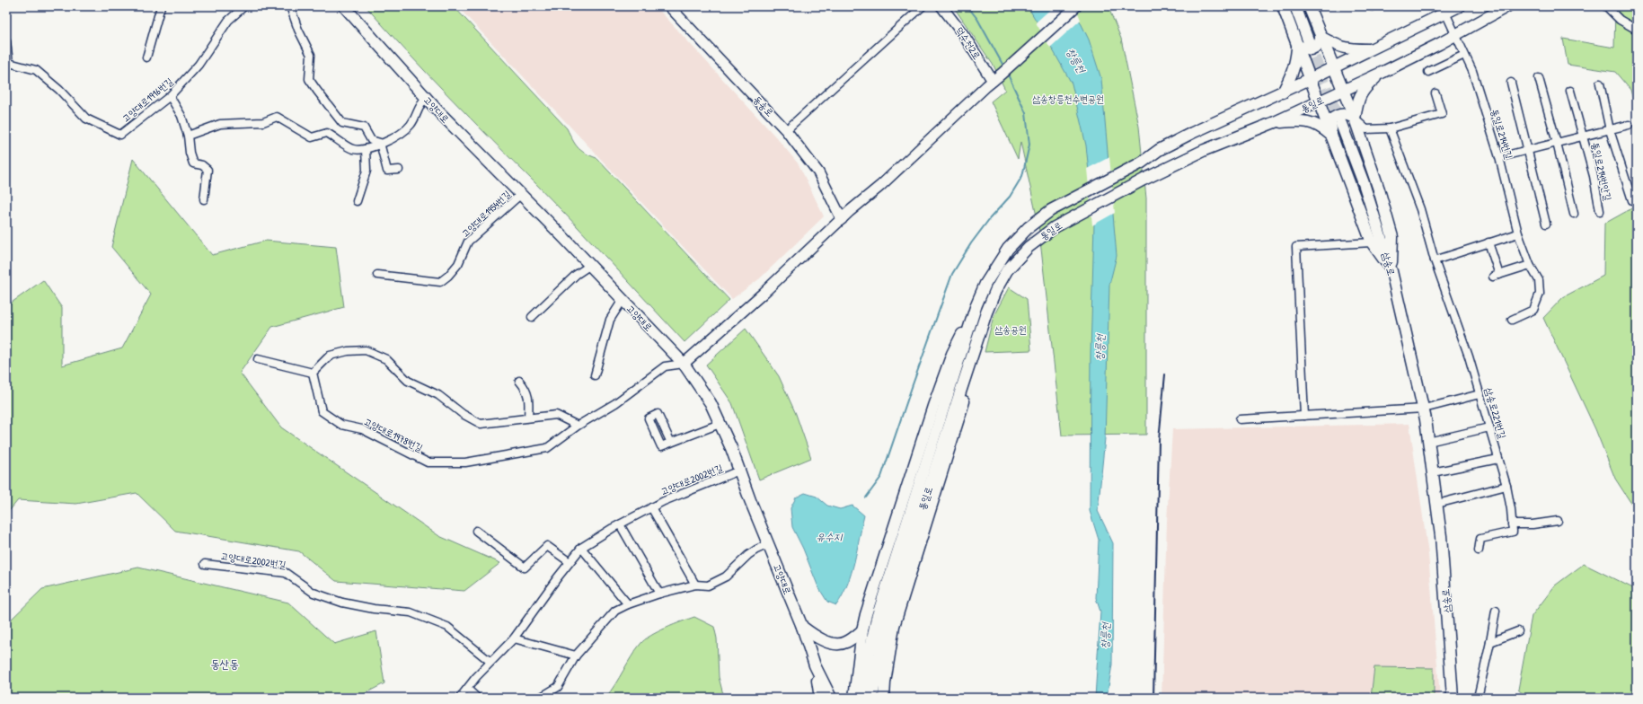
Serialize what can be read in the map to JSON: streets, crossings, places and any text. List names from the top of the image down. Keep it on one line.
{"streets":{"main road":["덕수천2로","통일로","동송로","고양대로","삼송로"],"street":["고양대로1916번길","통일로214번길","통일로214번안길","고양대로1954번길","삼송로221번길","고양대로1978번길","고양대로2002번길"]},"crossings":[["통일로","통일로214번길"],["고양대로","고양대로1954번길"],["고양대로","고양대로1978번길"],["고양대로","고양대로2002번길"],["통일로214번길","통일로214번안길"]],"districts":["동산동"],"water":["창릉천","유수지"],"parks":["삼송창릉천수변공원","삼송공원"]}
